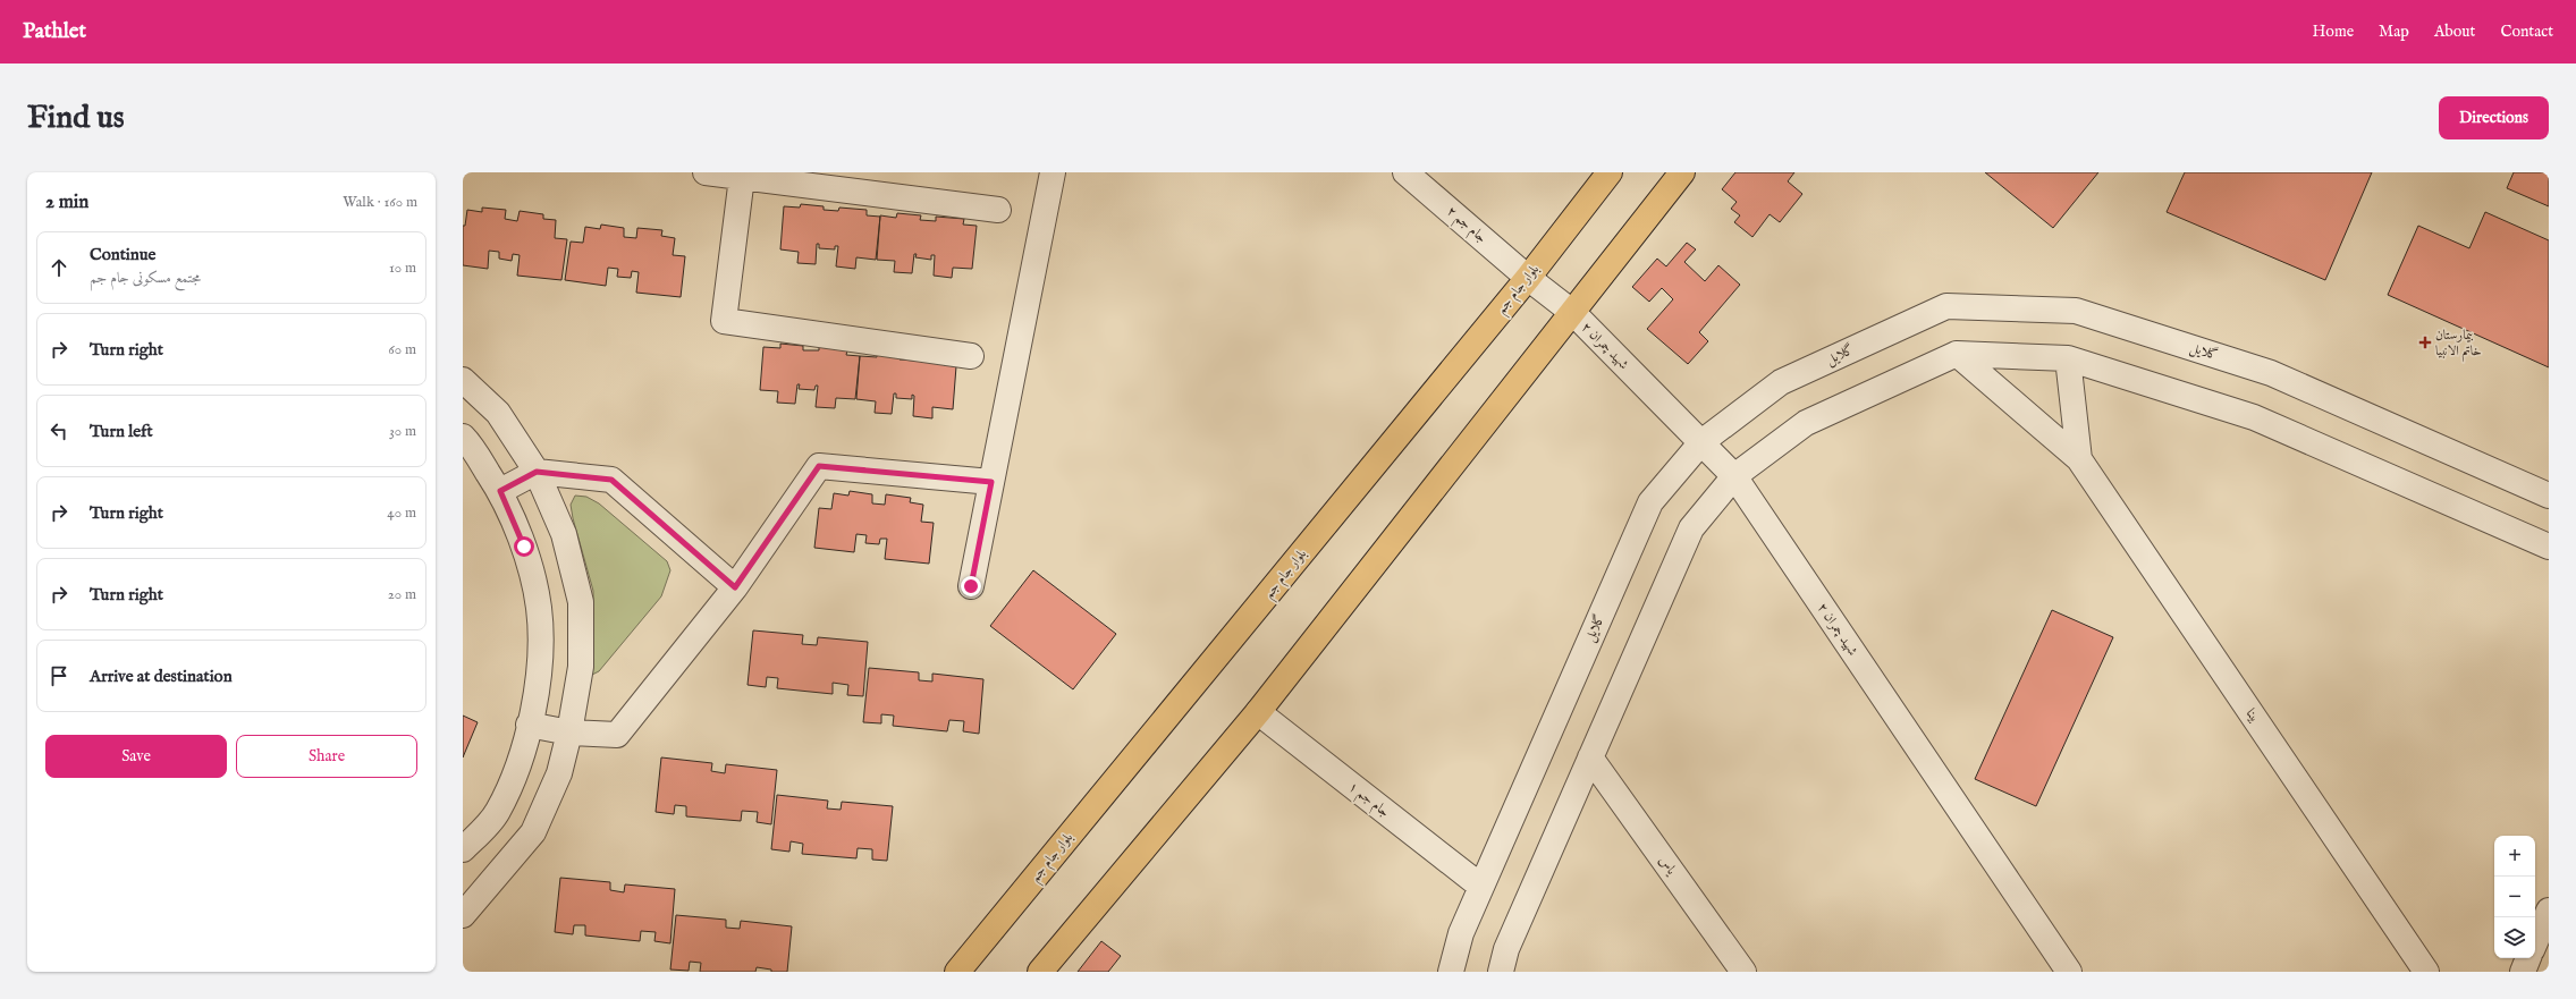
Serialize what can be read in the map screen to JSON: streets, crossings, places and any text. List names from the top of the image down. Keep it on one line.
{"streets":{"main road":["بلوار جام جم"],"street":["جام جم ۲","شهید چمران ۲","گلایل","بینا","جام جم ۱","یاس"]},"crossings":[["جام جم ۲","بلوار جام جم"],["جام جم ۲","شهید چمران ۲"],["شهید چمران ۲","گلایل"],["گلایل","جام جم ۱"]],"places":{"health":["بیمارستان خاتم الانبیا"]},"page":{"header":"Pathlet","nav":["Home","Map","About","Contact"],"buttons":["Directions",["Save","Share"]],"title":"Find us","heading":["2 min","Walk · 160 m"],"list":[["Continue","مجتمع مسکونی جام جم","10 m"],["Turn right","60 m"],["Turn left","30 m"],["Turn right","40 m"],["Turn right","20 m"],"Arrive at destination"],"map_buttons":["+","−"]}}
